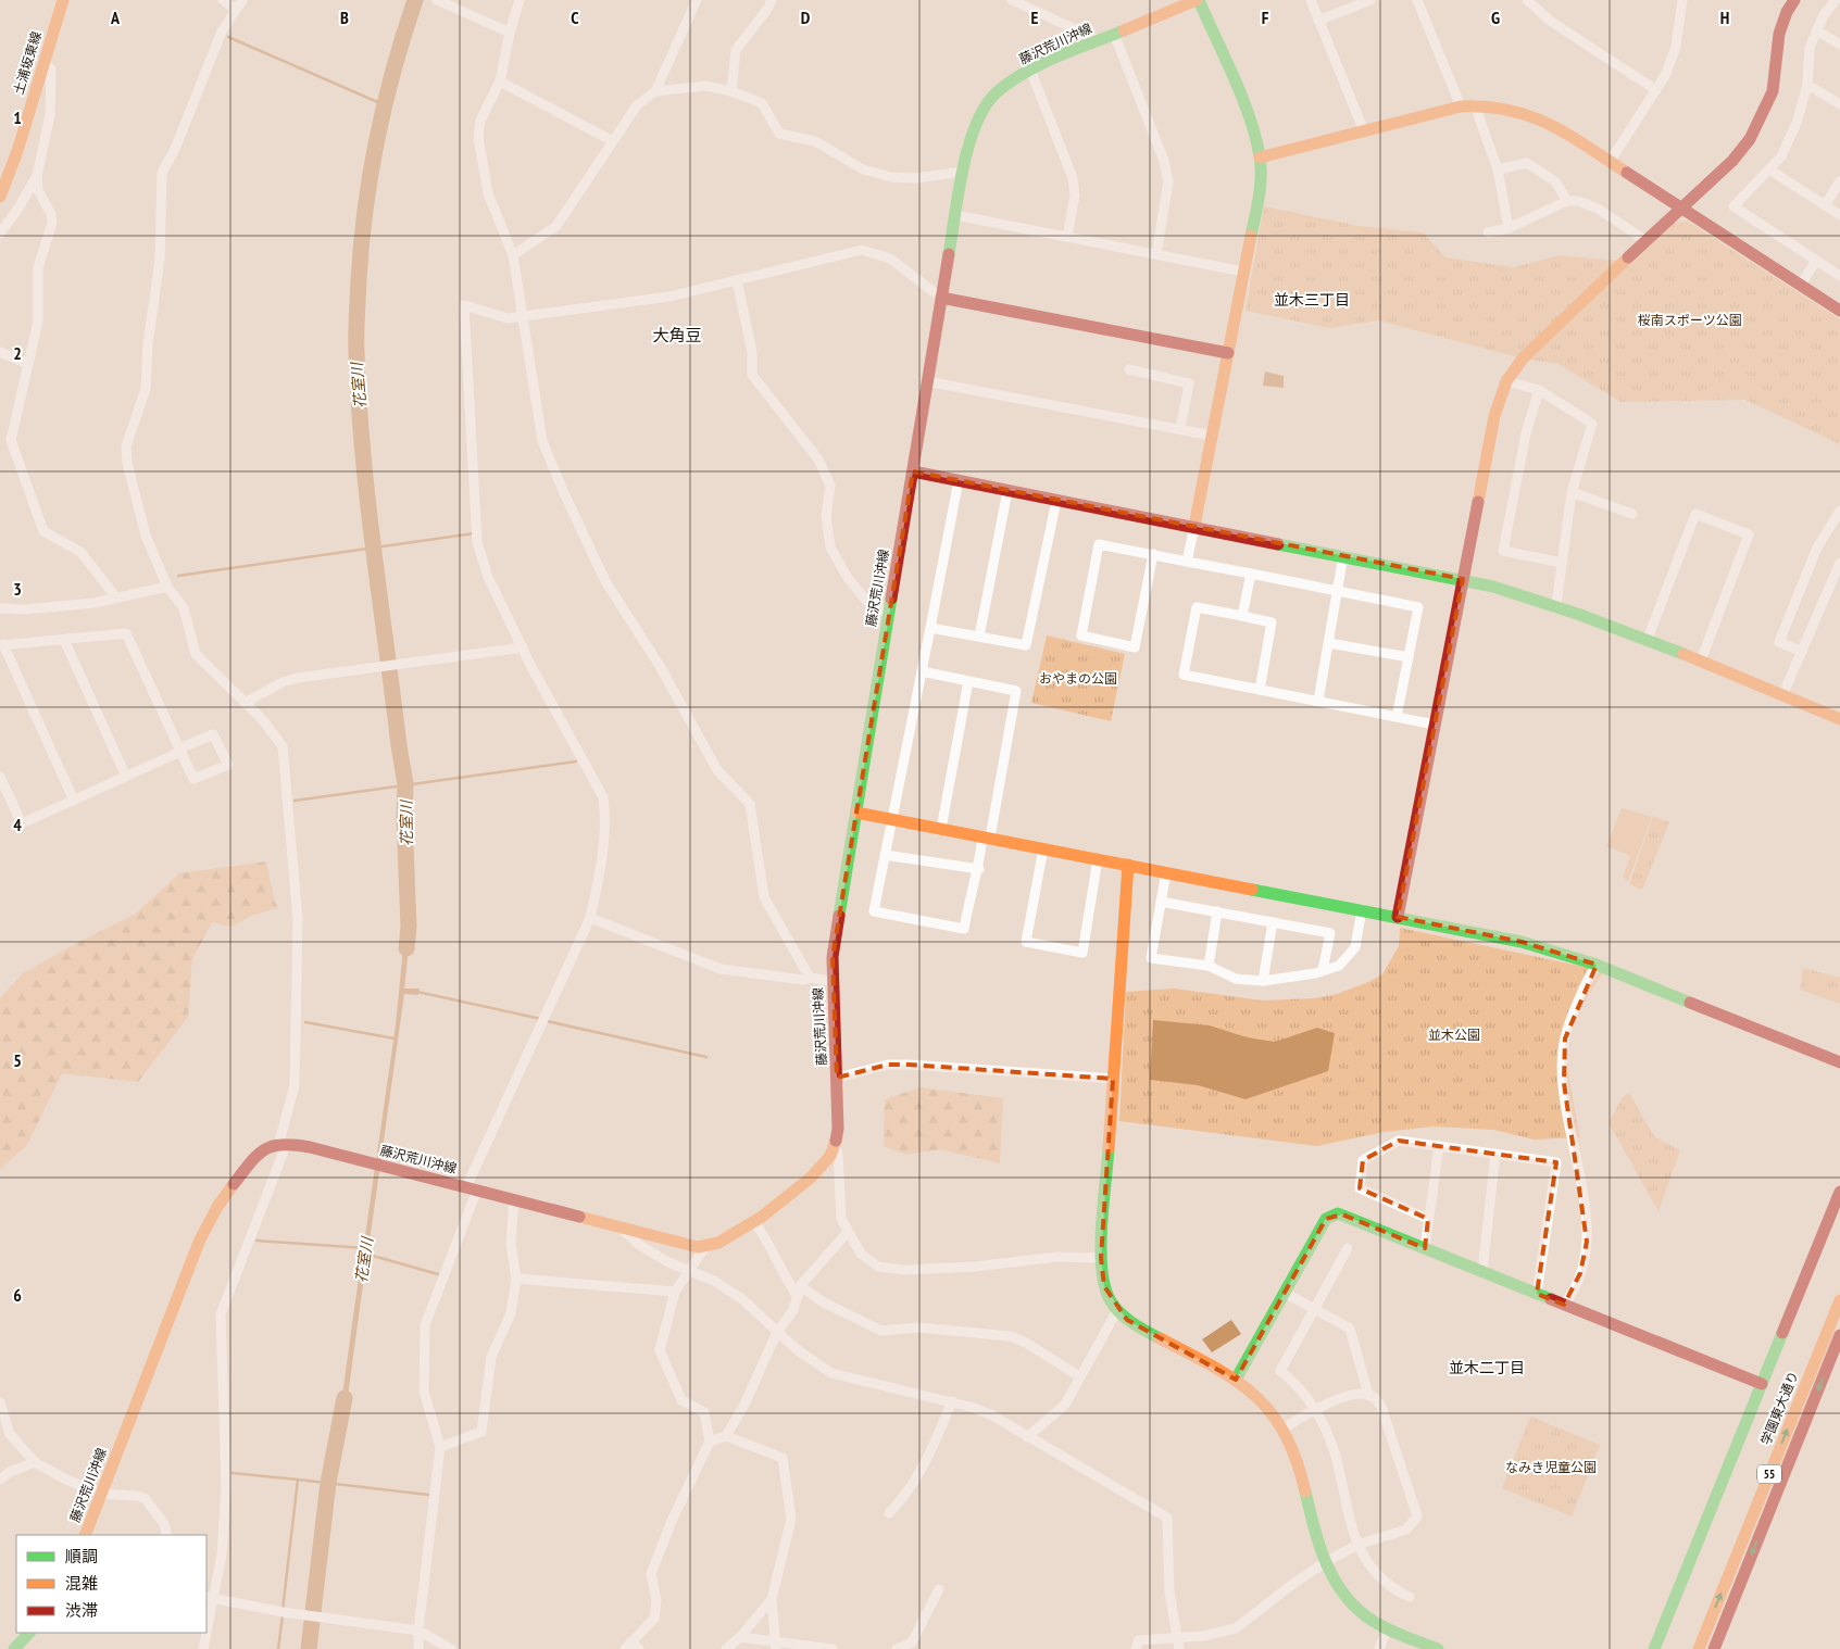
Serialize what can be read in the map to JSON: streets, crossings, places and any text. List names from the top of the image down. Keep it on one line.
{"streets":{"street":["藤沢荒川沖線","土浦坂東線","学園東大通り","55"]},"districts":["並木三丁目","大角豆","並木二丁目"],"water":["花室川"],"parks":["桜南スポーツ公園","おやまの公園","並木公園","なみき児童公園"],"legend":["順調","混雑","渋滞"],"grid":{"columns":["A","B","C","D","E","F","G","H"],"rows":["1","2","3","4","5","6"]}}
